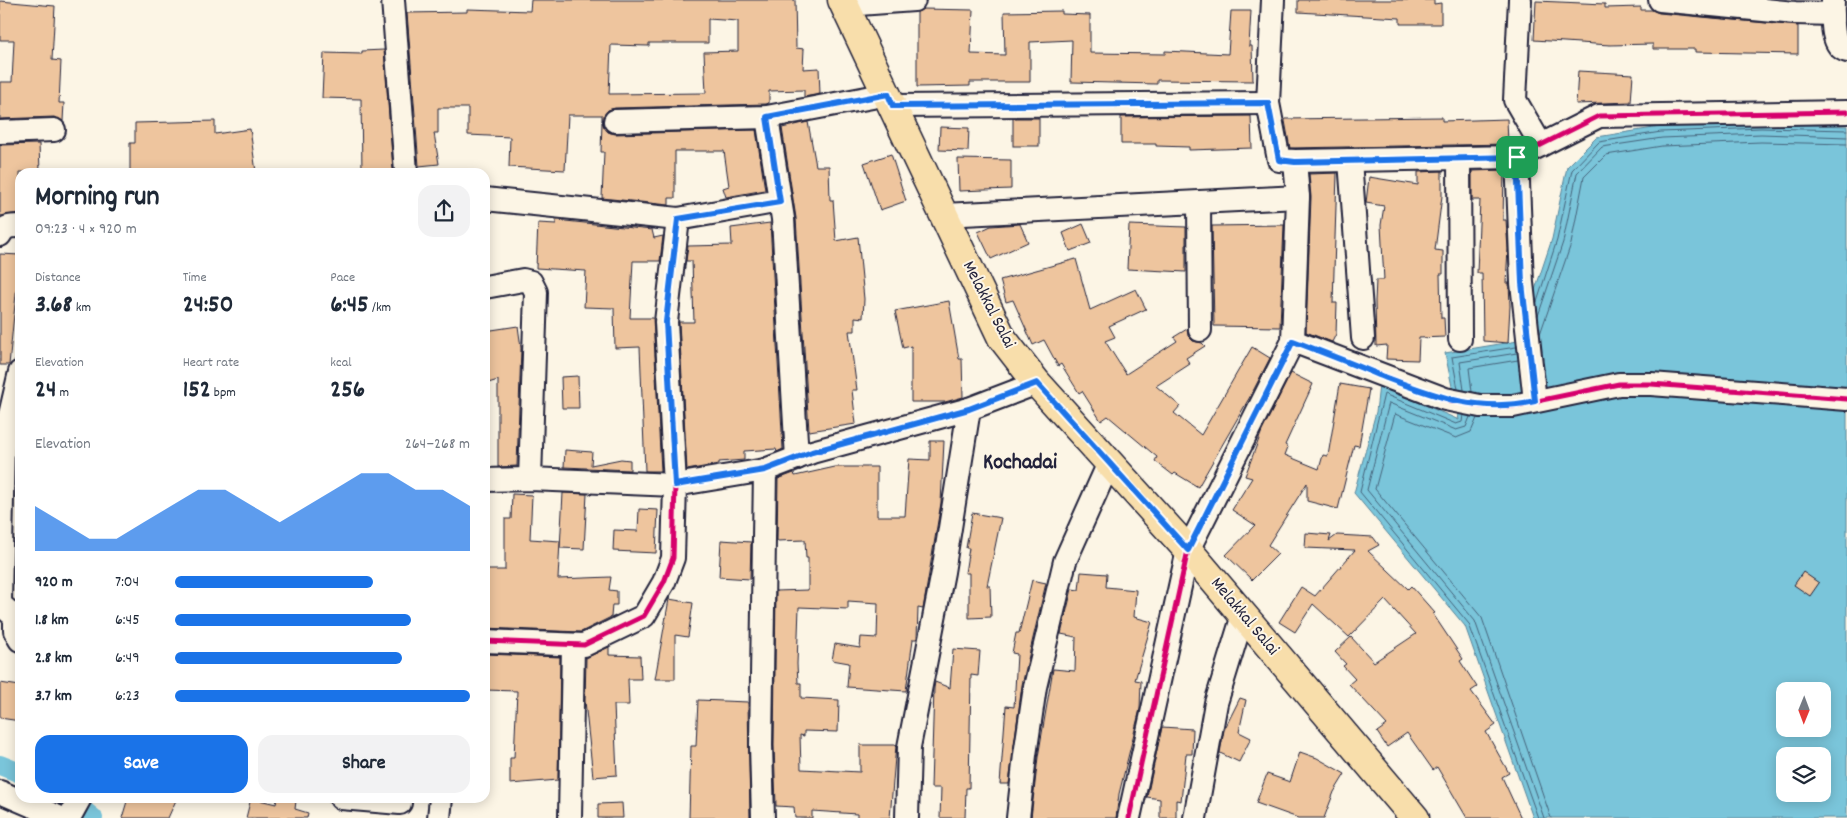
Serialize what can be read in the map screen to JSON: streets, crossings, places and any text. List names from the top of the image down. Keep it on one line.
{"streets":{"main road":["Melakkal Salai"]},"districts":["Kochadai"],"north":"bottom","page":{"heading":["Morning run","09:23 · 4 × 920 m"],"stats":[["Distance","3.68 km"],["Time","24:50"],["Pace","6:45 /km"],["Elevation","24 m"],["Heart rate","152 bpm"],["kcal","256"]],"chart":["Elevation","264–268 m"],"list":[{"name":"920 m","note":"7:04"},{"name":"1.8 km","note":"6:45"},{"name":"2.8 km","note":"6:49"},{"name":"3.7 km","note":"6:23"}],"buttons":["Save","Share"]}}
